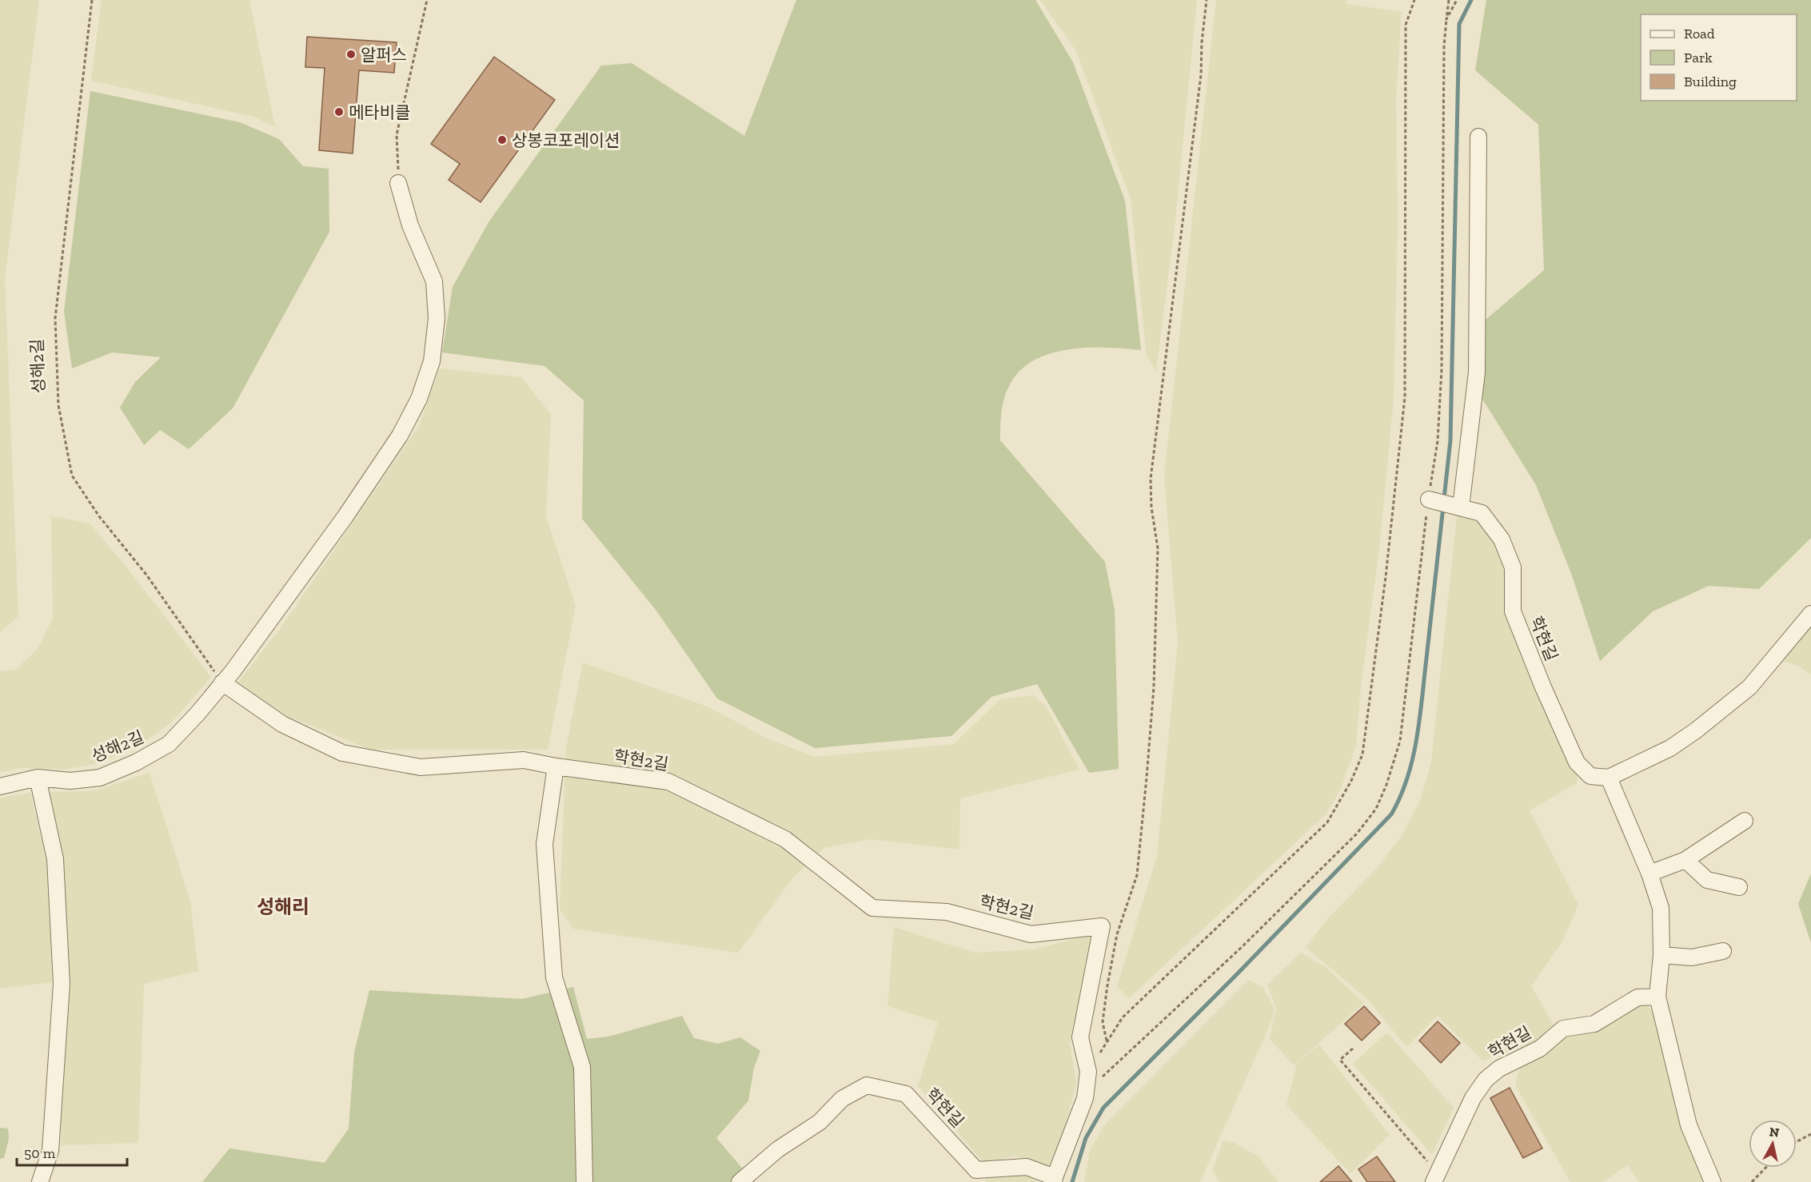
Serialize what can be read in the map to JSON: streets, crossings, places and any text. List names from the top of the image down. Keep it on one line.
{"streets":{"street":["성해2길","학현길","학현2길"]},"crossings":[["성해2길","학현2길"]],"districts":["성해리"],"places":["알퍼스","메타비클","상봉코포레이션"],"legend":["Road","Park","Building"],"scale_bar":"50 m","north":"top"}
